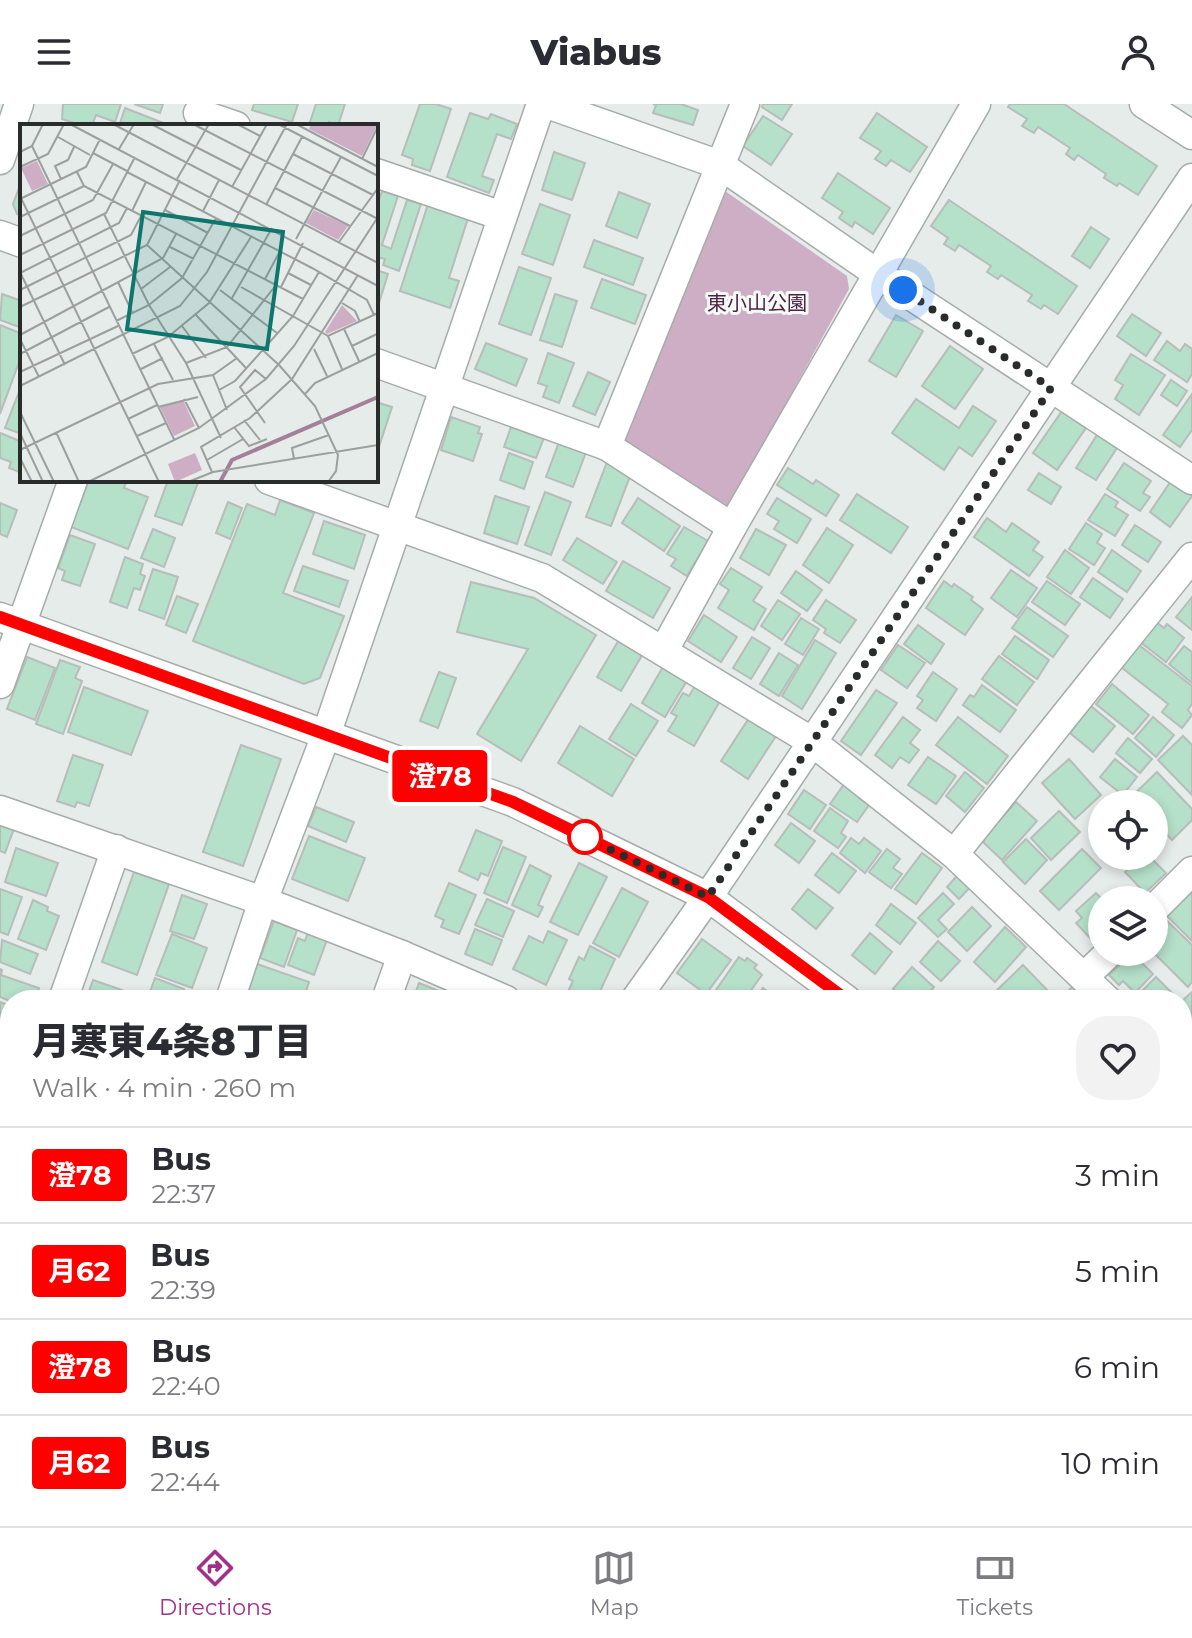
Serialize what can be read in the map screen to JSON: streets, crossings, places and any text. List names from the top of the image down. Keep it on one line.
{"parks":["東小山公園"],"lines":["bus line 澄78"],"page":{"header":"Viabus","on_map":"澄78","heading":["月寒東4条8丁目","Walk · 4 min · 260 m"],"list":[{"mark":"澄78","name":"Bus","note":"22:37","value":"3 min"},{"mark":"月62","name":"Bus","note":"22:39","value":"5 min"},{"mark":"澄78","name":"Bus","note":"22:40","value":"6 min"},{"mark":"月62","name":"Bus","note":"22:44","value":"10 min"}],"tabs":["Directions","Map","Tickets"]}}
